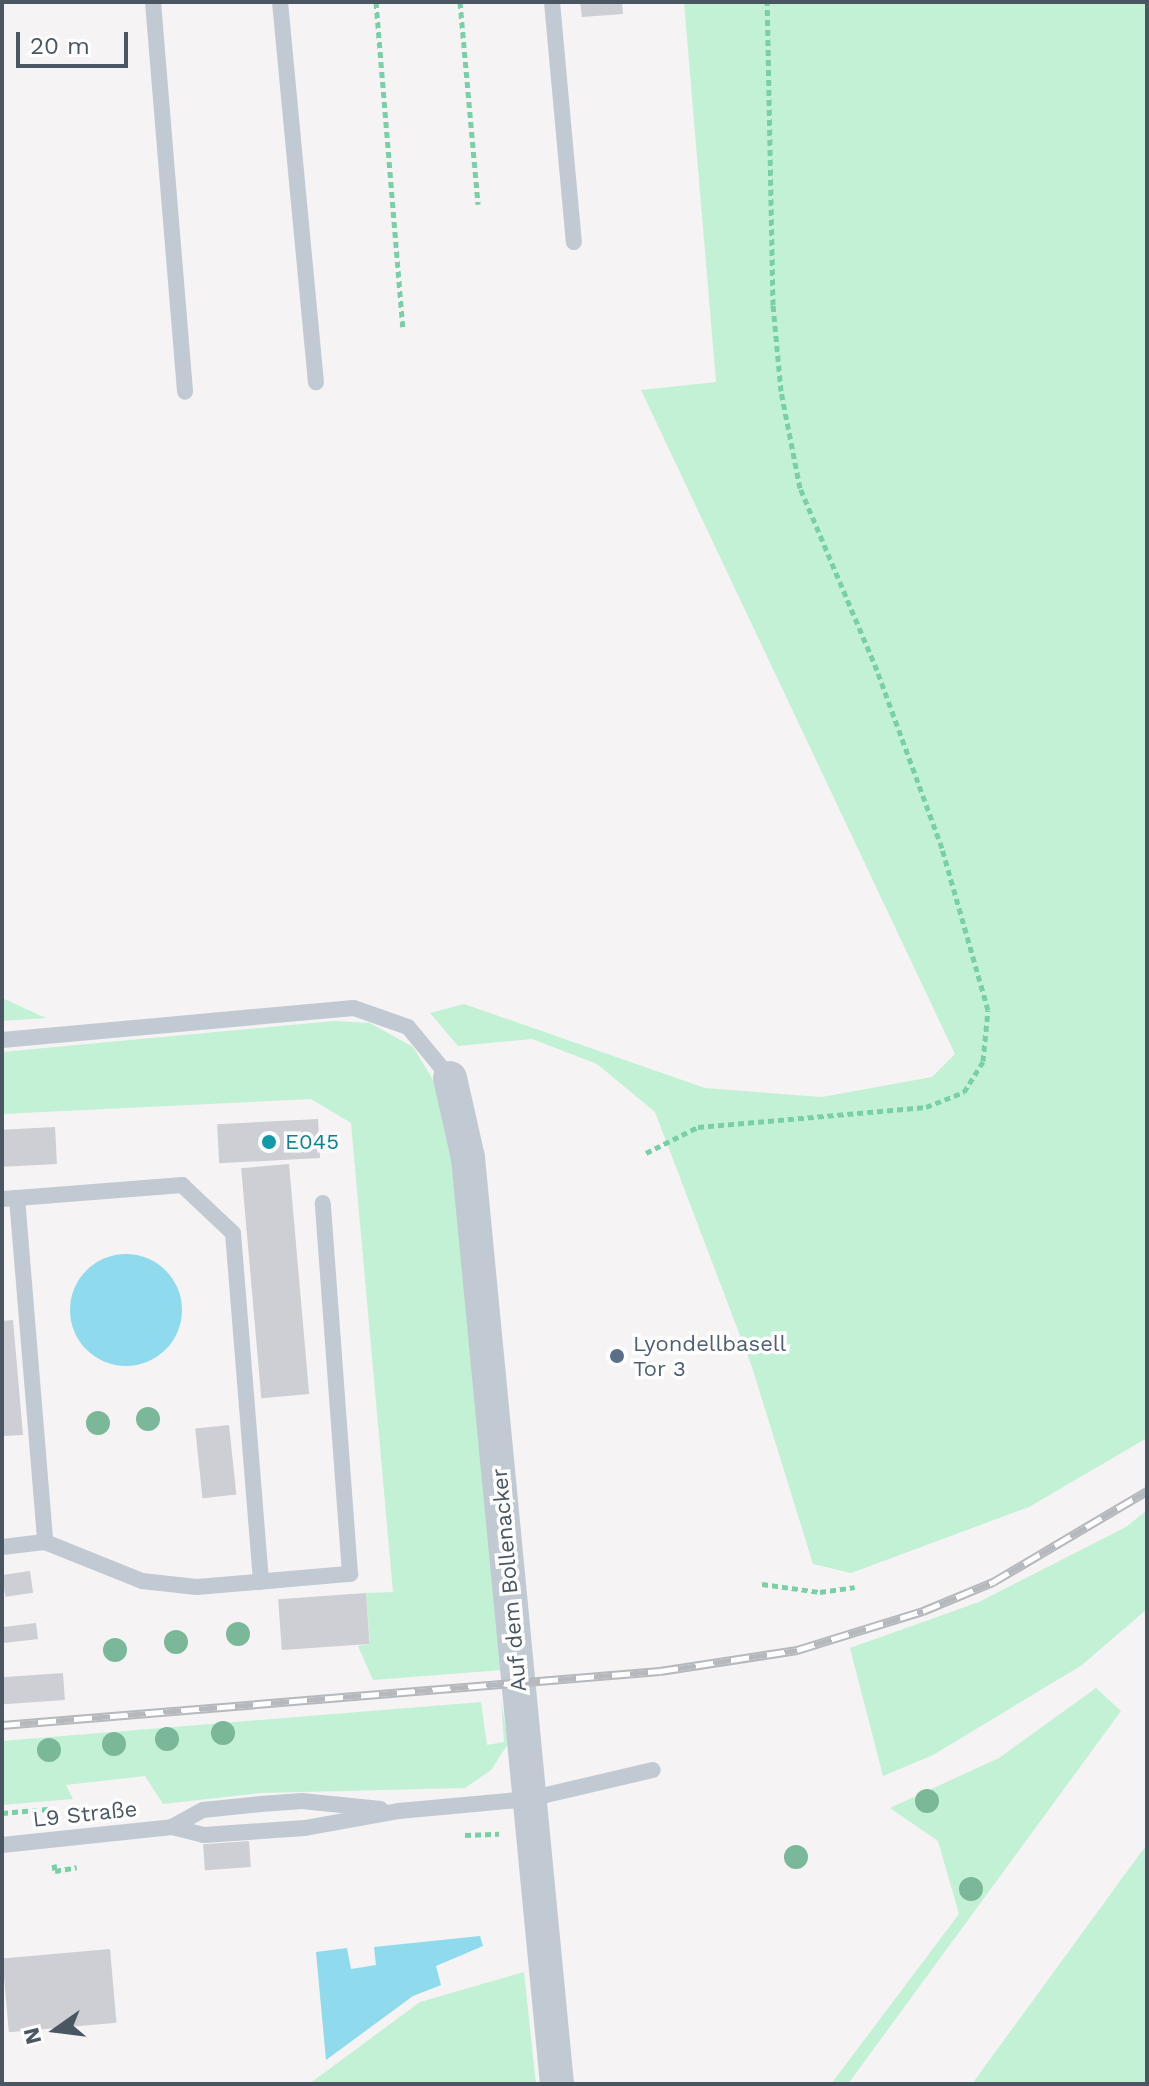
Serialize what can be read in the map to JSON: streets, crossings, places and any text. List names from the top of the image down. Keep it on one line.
{"streets":{"street":["Auf dem Bollenacker"],"lane":["L9 Straße"]},"places":["E045","Lyondellbasell Tor 3"],"scale_bar":"20 m","north":"left"}
